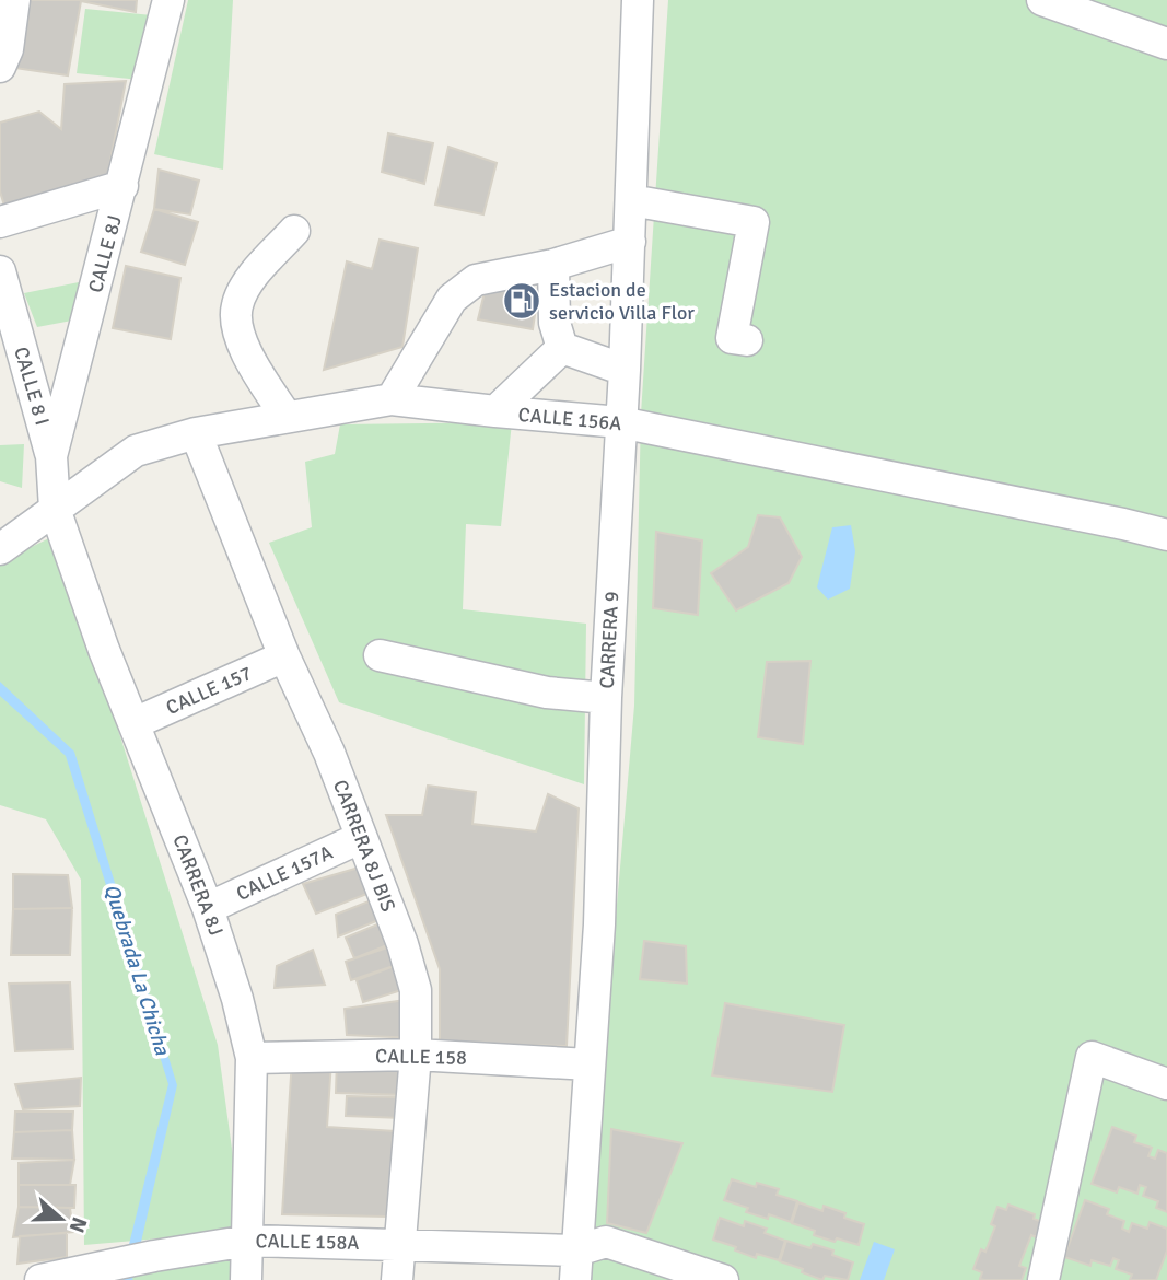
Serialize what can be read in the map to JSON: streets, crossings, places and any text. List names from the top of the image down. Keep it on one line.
{"streets":{"street":["CALLE 8J","CALLE 8 I","CALLE 156A","CARRERA 9","CALLE 157","CARRERA 8J BIS","CALLE 157A","CARRERA 8J","CALLE 158","CALLE 158A"]},"crossings":[["CALLE 8J","CALLE 8 I"],["CALLE 8J","CALLE 156A"],["CALLE 8J","CARRERA 8J"],["CALLE 156A","CARRERA 9"],["CALLE 156A","CARRERA 8J BIS"],["CALLE 156A","CARRERA 8J"],["CARRERA 9","CALLE 158"],["CARRERA 9","CALLE 158A"],["CALLE 157","CARRERA 8J BIS"],["CALLE 157","CARRERA 8J"],["CARRERA 8J BIS","CALLE 157A"],["CARRERA 8J BIS","CALLE 158"],["CARRERA 8J BIS","CALLE 158A"],["CALLE 157A","CARRERA 8J"],["CARRERA 8J","CALLE 158"],["CARRERA 8J","CALLE 158A"]],"water":["Quebrada La Chicha"],"places":{"fuel station":["Estacion de servicio Villa Flor"]},"north":"right"}
